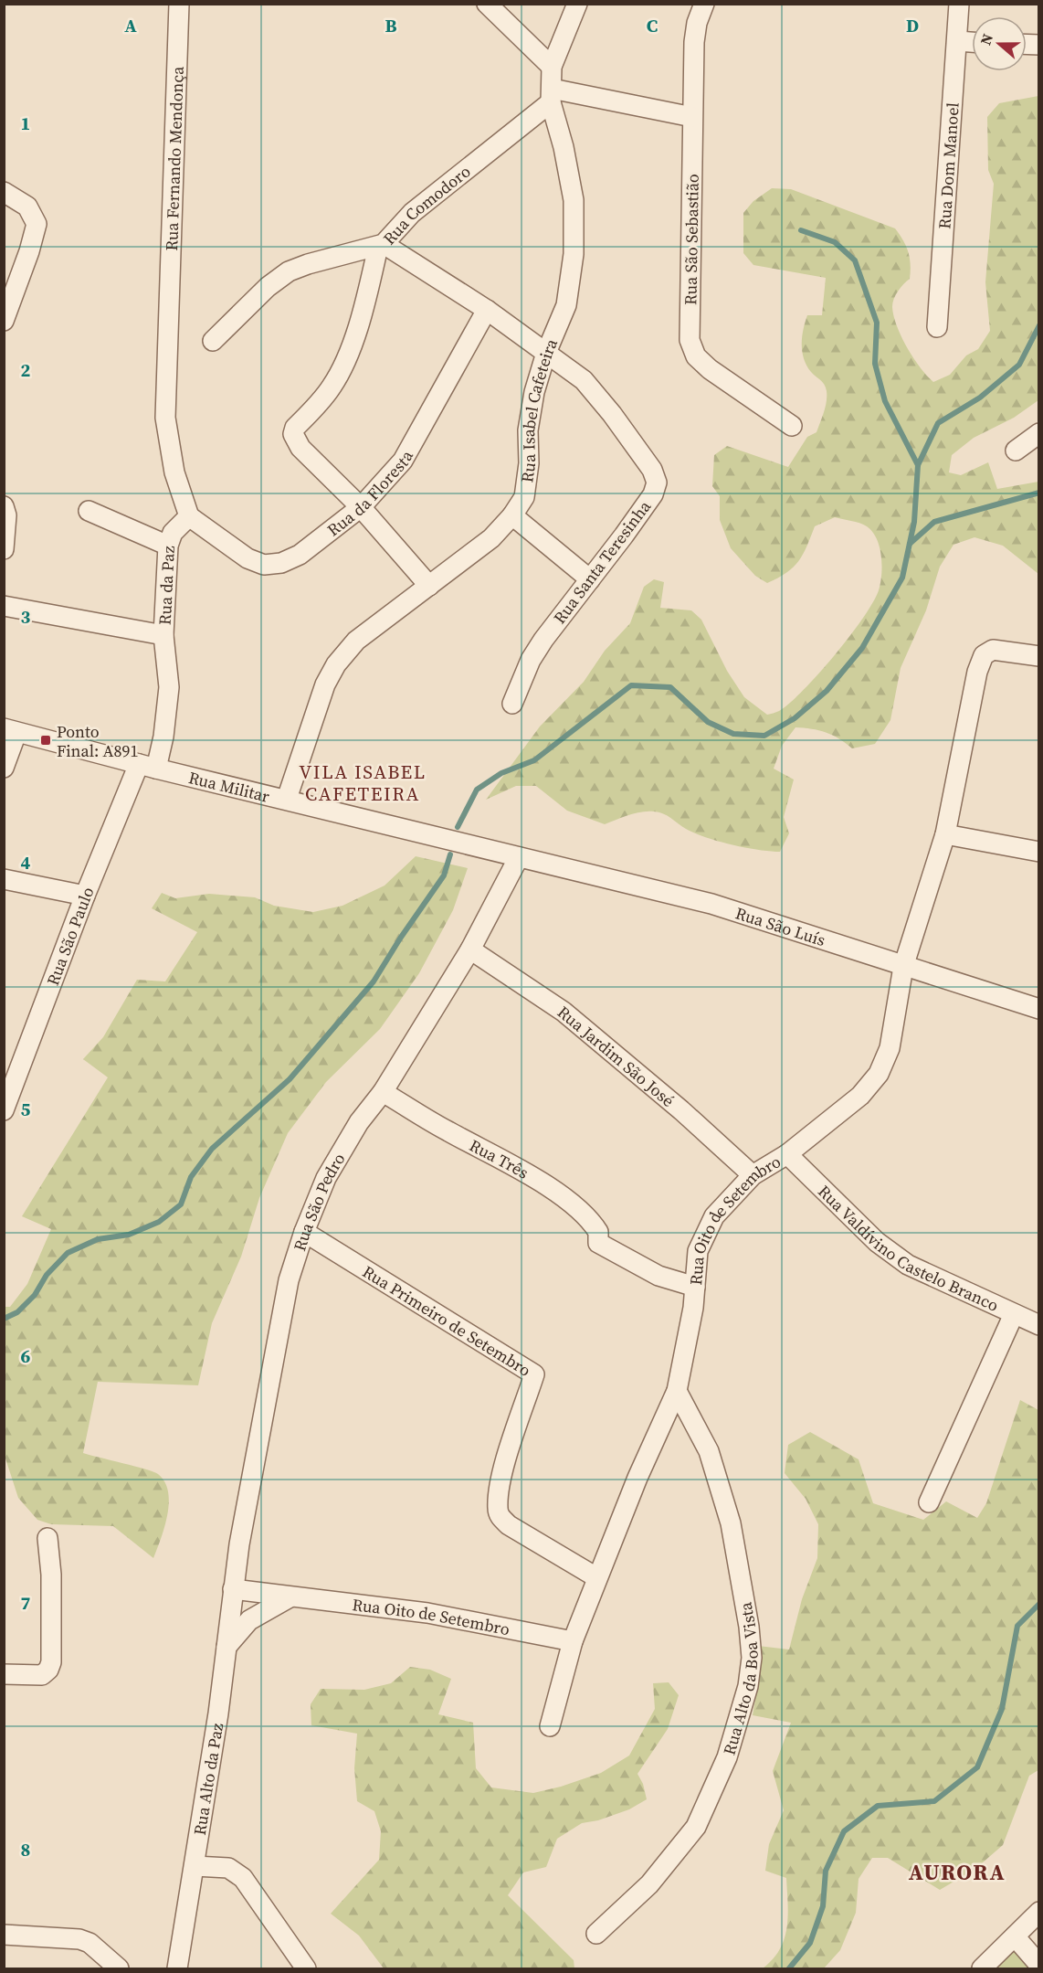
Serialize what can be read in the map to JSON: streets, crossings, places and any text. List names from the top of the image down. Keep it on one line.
{"streets":{"street":["Rua Fernando Mendonça","Rua Dom Manoel","Rua Comodoro","Rua São Sebastião","Rua Isabel Cafeteira","Rua da Floresta","Rua Santa Teresinha","Rua da Paz","Rua Militar","Rua São Luís","Rua São Paulo","Rua Jardim São José","Rua Três","Rua São Pedro","Rua Oito de Setembro","Rua Valdívino Castelo Branco","Rua Primeiro de Setembro","Rua Alto da Boa Vista","Rua Alto da Paz"]},"crossings":[["Rua Fernando Mendonça","Rua da Floresta"],["Rua Fernando Mendonça","Rua da Paz"],["Rua Comodoro","Rua Isabel Cafeteira"],["Rua Comodoro","Rua Santa Teresinha"],["Rua Isabel Cafeteira","Rua Santa Teresinha"],["Rua Isabel Cafeteira","Rua Militar"],["Rua da Floresta","Rua Santa Teresinha"],["Rua da Floresta","Rua da Paz"],["Rua da Paz","Rua Militar"],["Rua da Paz","Rua São Paulo"],["Rua Militar","Rua São Luís"],["Rua Militar","Rua São Paulo"],["Rua Militar","Rua São Pedro"],["Rua São Luís","Rua São Pedro"],["Rua São Luís","Rua Oito de Setembro"],["Rua Jardim São José","Rua São Pedro"],["Rua Jardim São José","Rua Oito de Setembro"],["Rua Três","Rua São Pedro"],["Rua Três","Rua Oito de Setembro"],["Rua São Pedro","Rua Oito de Setembro"],["Rua São Pedro","Rua Primeiro de Setembro"],["Rua São Pedro","Rua Alto da Paz"],["Rua Oito de Setembro","Rua Valdívino Castelo Branco"],["Rua Oito de Setembro","Rua Primeiro de Setembro"],["Rua Oito de Setembro","Rua Alto da Boa Vista"],["Rua Oito de Setembro","Rua Alto da Paz"]],"districts":["VILA ISABEL CAFETEIRA","AURORA"],"places":{"transit":["Ponto Final: A891"]},"north":"left","grid":{"columns":["A","B","C","D"],"rows":["1","2","3","4","5","6","7","8"]}}
